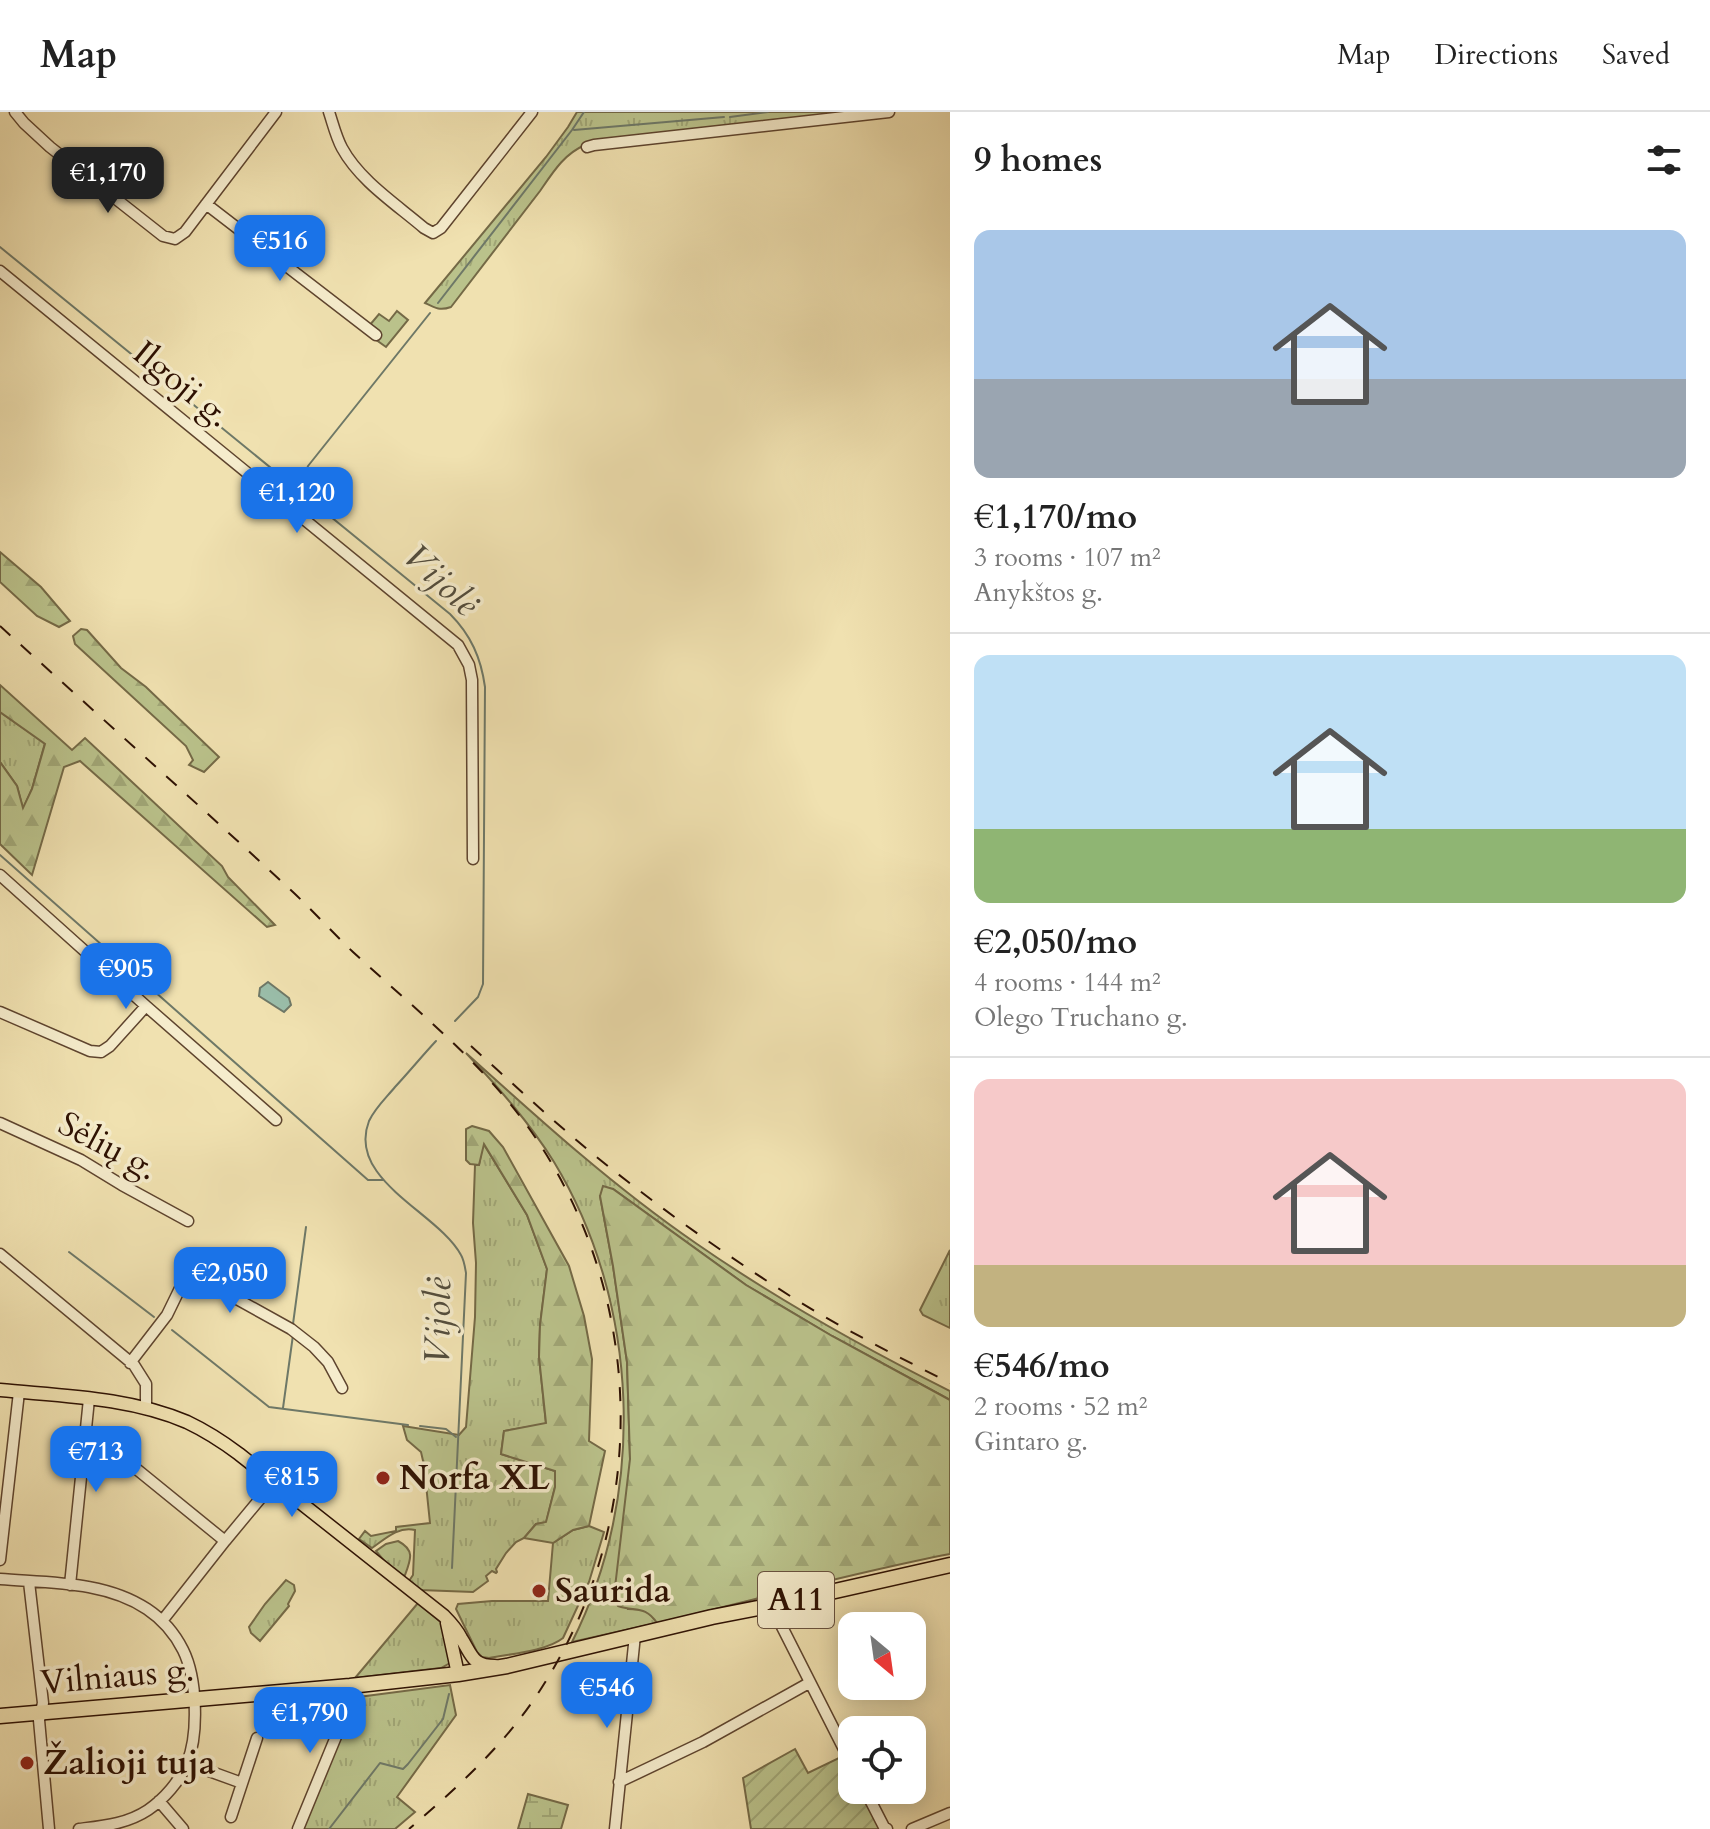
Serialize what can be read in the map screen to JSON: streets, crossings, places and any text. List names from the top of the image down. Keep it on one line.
{"streets":{"highway":["A11","Vilniaus g."],"street":["Ilgoji g.","Sėlių g."]},"water":["Vijolė"],"places":["Norfa XL","Saurida","Žalioji tuja"],"north":"bottom right","page":{"header":"Map","nav":["Map","Directions","Saved"],"heading":"9 homes","price":["€1,170","€516","€1,120","€905","€2,050","€713","€815","€546","€1,790"],"list":[{"name":"€1,170/mo","note":"3 rooms · 107 m² · Anykštos g."},{"name":"€2,050/mo","note":"4 rooms · 144 m² · Olego Truchano g."},{"name":"€546/mo","note":"2 rooms · 52 m² · Gintaro g."}]}}
